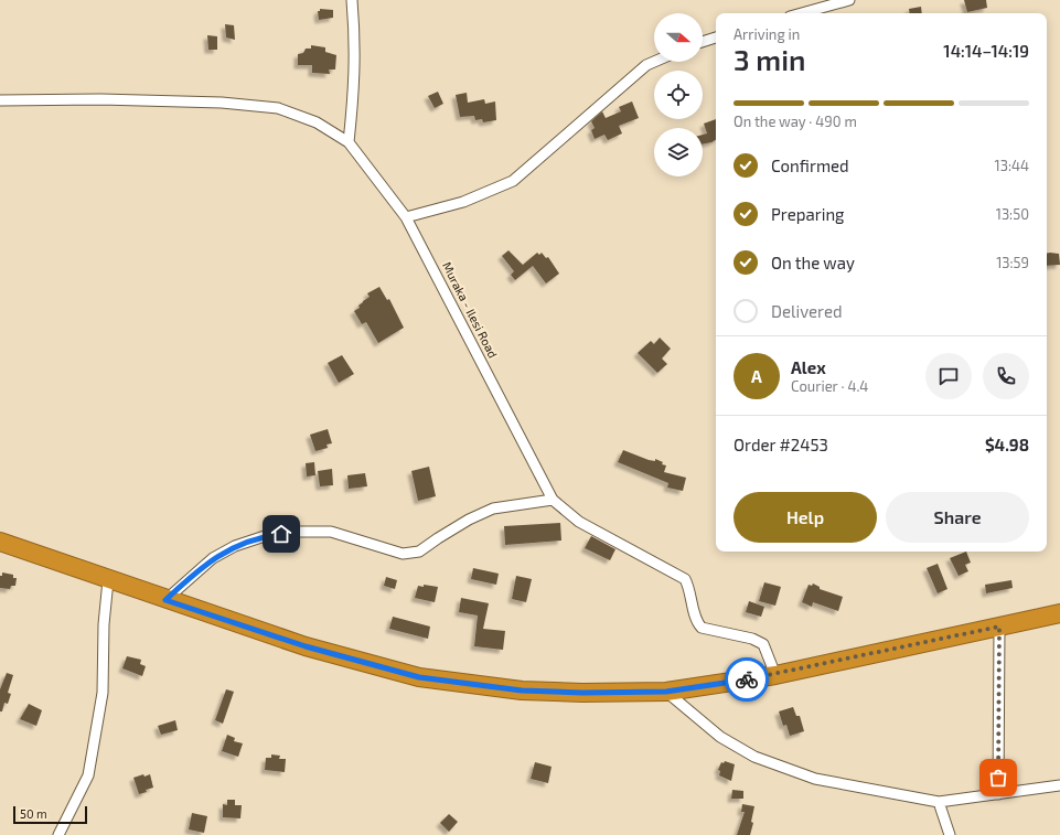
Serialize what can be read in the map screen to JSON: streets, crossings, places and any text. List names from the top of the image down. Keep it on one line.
{"streets":{"street":["Muraka - Ilesi Road"]},"scale_bar":"50 m","north":"right","page":{"heading":["3 min","Arriving in","14:14–14:19"],"panel":["Alex","Courier · 4.4","Order #2453","$4.98"],"bar":"On the way · 490 m","list":[["Confirmed","13:44"],["Preparing","13:50"],["On the way","13:59"],"Delivered"],"round":"A","buttons":["Help","Share"],"scale":"50 m"}}
